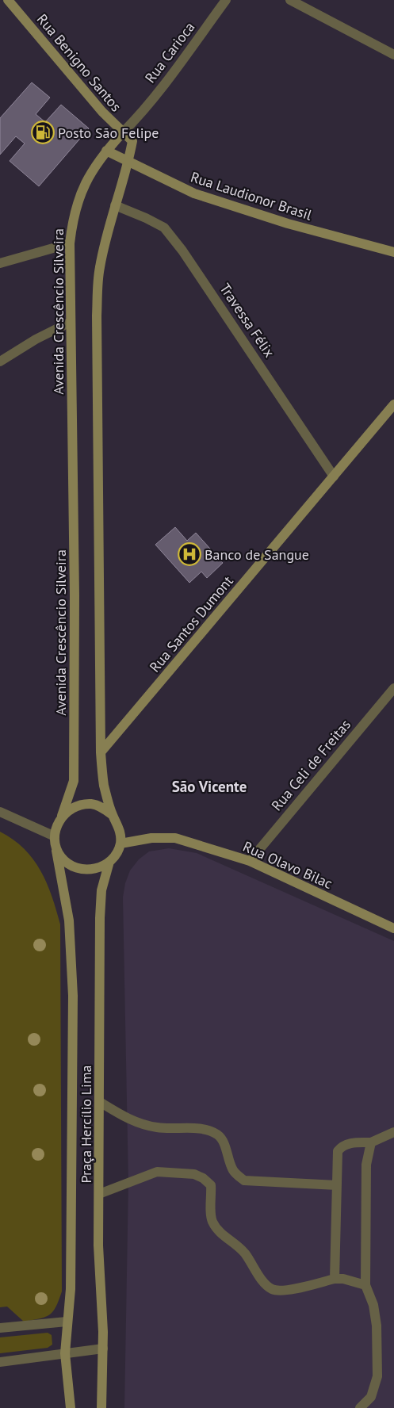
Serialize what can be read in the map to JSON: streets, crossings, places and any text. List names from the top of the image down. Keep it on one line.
{"streets":{"main road":["Rua Benigno Santos","Rua Laudionor Brasil","Avenida Crescêncio Silveira","Rua Santos Dumont","Rua Olavo Bilac","Praça Hercílio Lima"],"street":["Rua Carioca","Travessa Félix","Rua Celi de Freitas"]},"crossings":[["Rua Carioca","Avenida Crescêncio Silveira"],["Rua Benigno Santos","Avenida Crescêncio Silveira"],["Rua Laudionor Brasil","Avenida Crescêncio Silveira"],["Avenida Crescêncio Silveira","Rua Olavo Bilac"],["Avenida Crescêncio Silveira","Praça Hercílio Lima"],["Travessa Félix","Rua Santos Dumont"],["Rua Celi de Freitas","Rua Olavo Bilac"],["Rua Olavo Bilac","Praça Hercílio Lima"]],"districts":["São Vicente"],"places":{"fuel station":["Posto São Felipe"],"hospital":["Banco de Sangue"]}}
